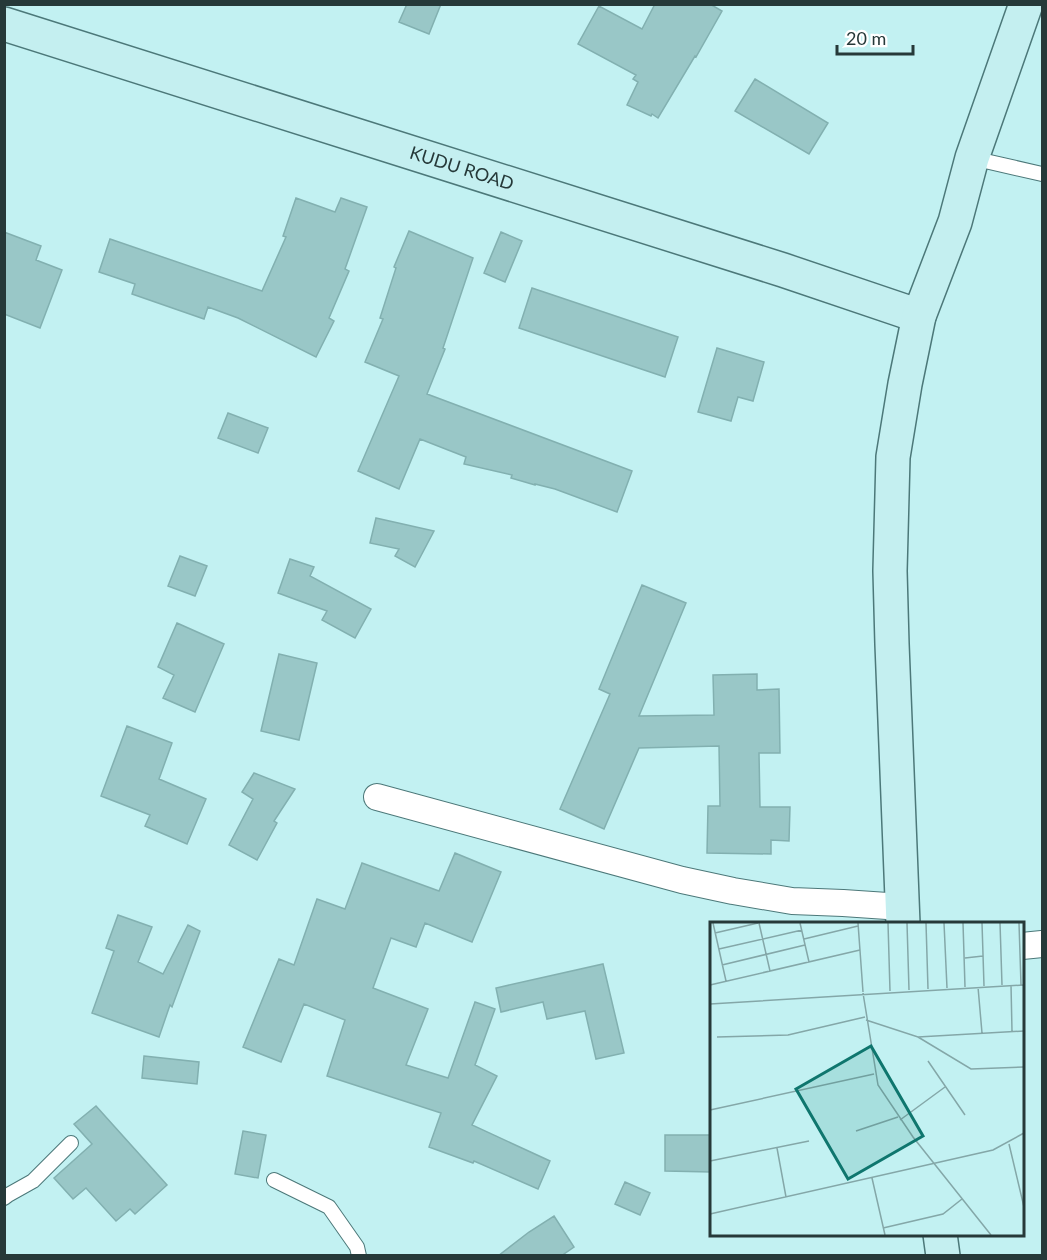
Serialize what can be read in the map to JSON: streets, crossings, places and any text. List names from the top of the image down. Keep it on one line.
{"streets":{"street":["KUDU ROAD"]},"scale_bar":"20 m"}
